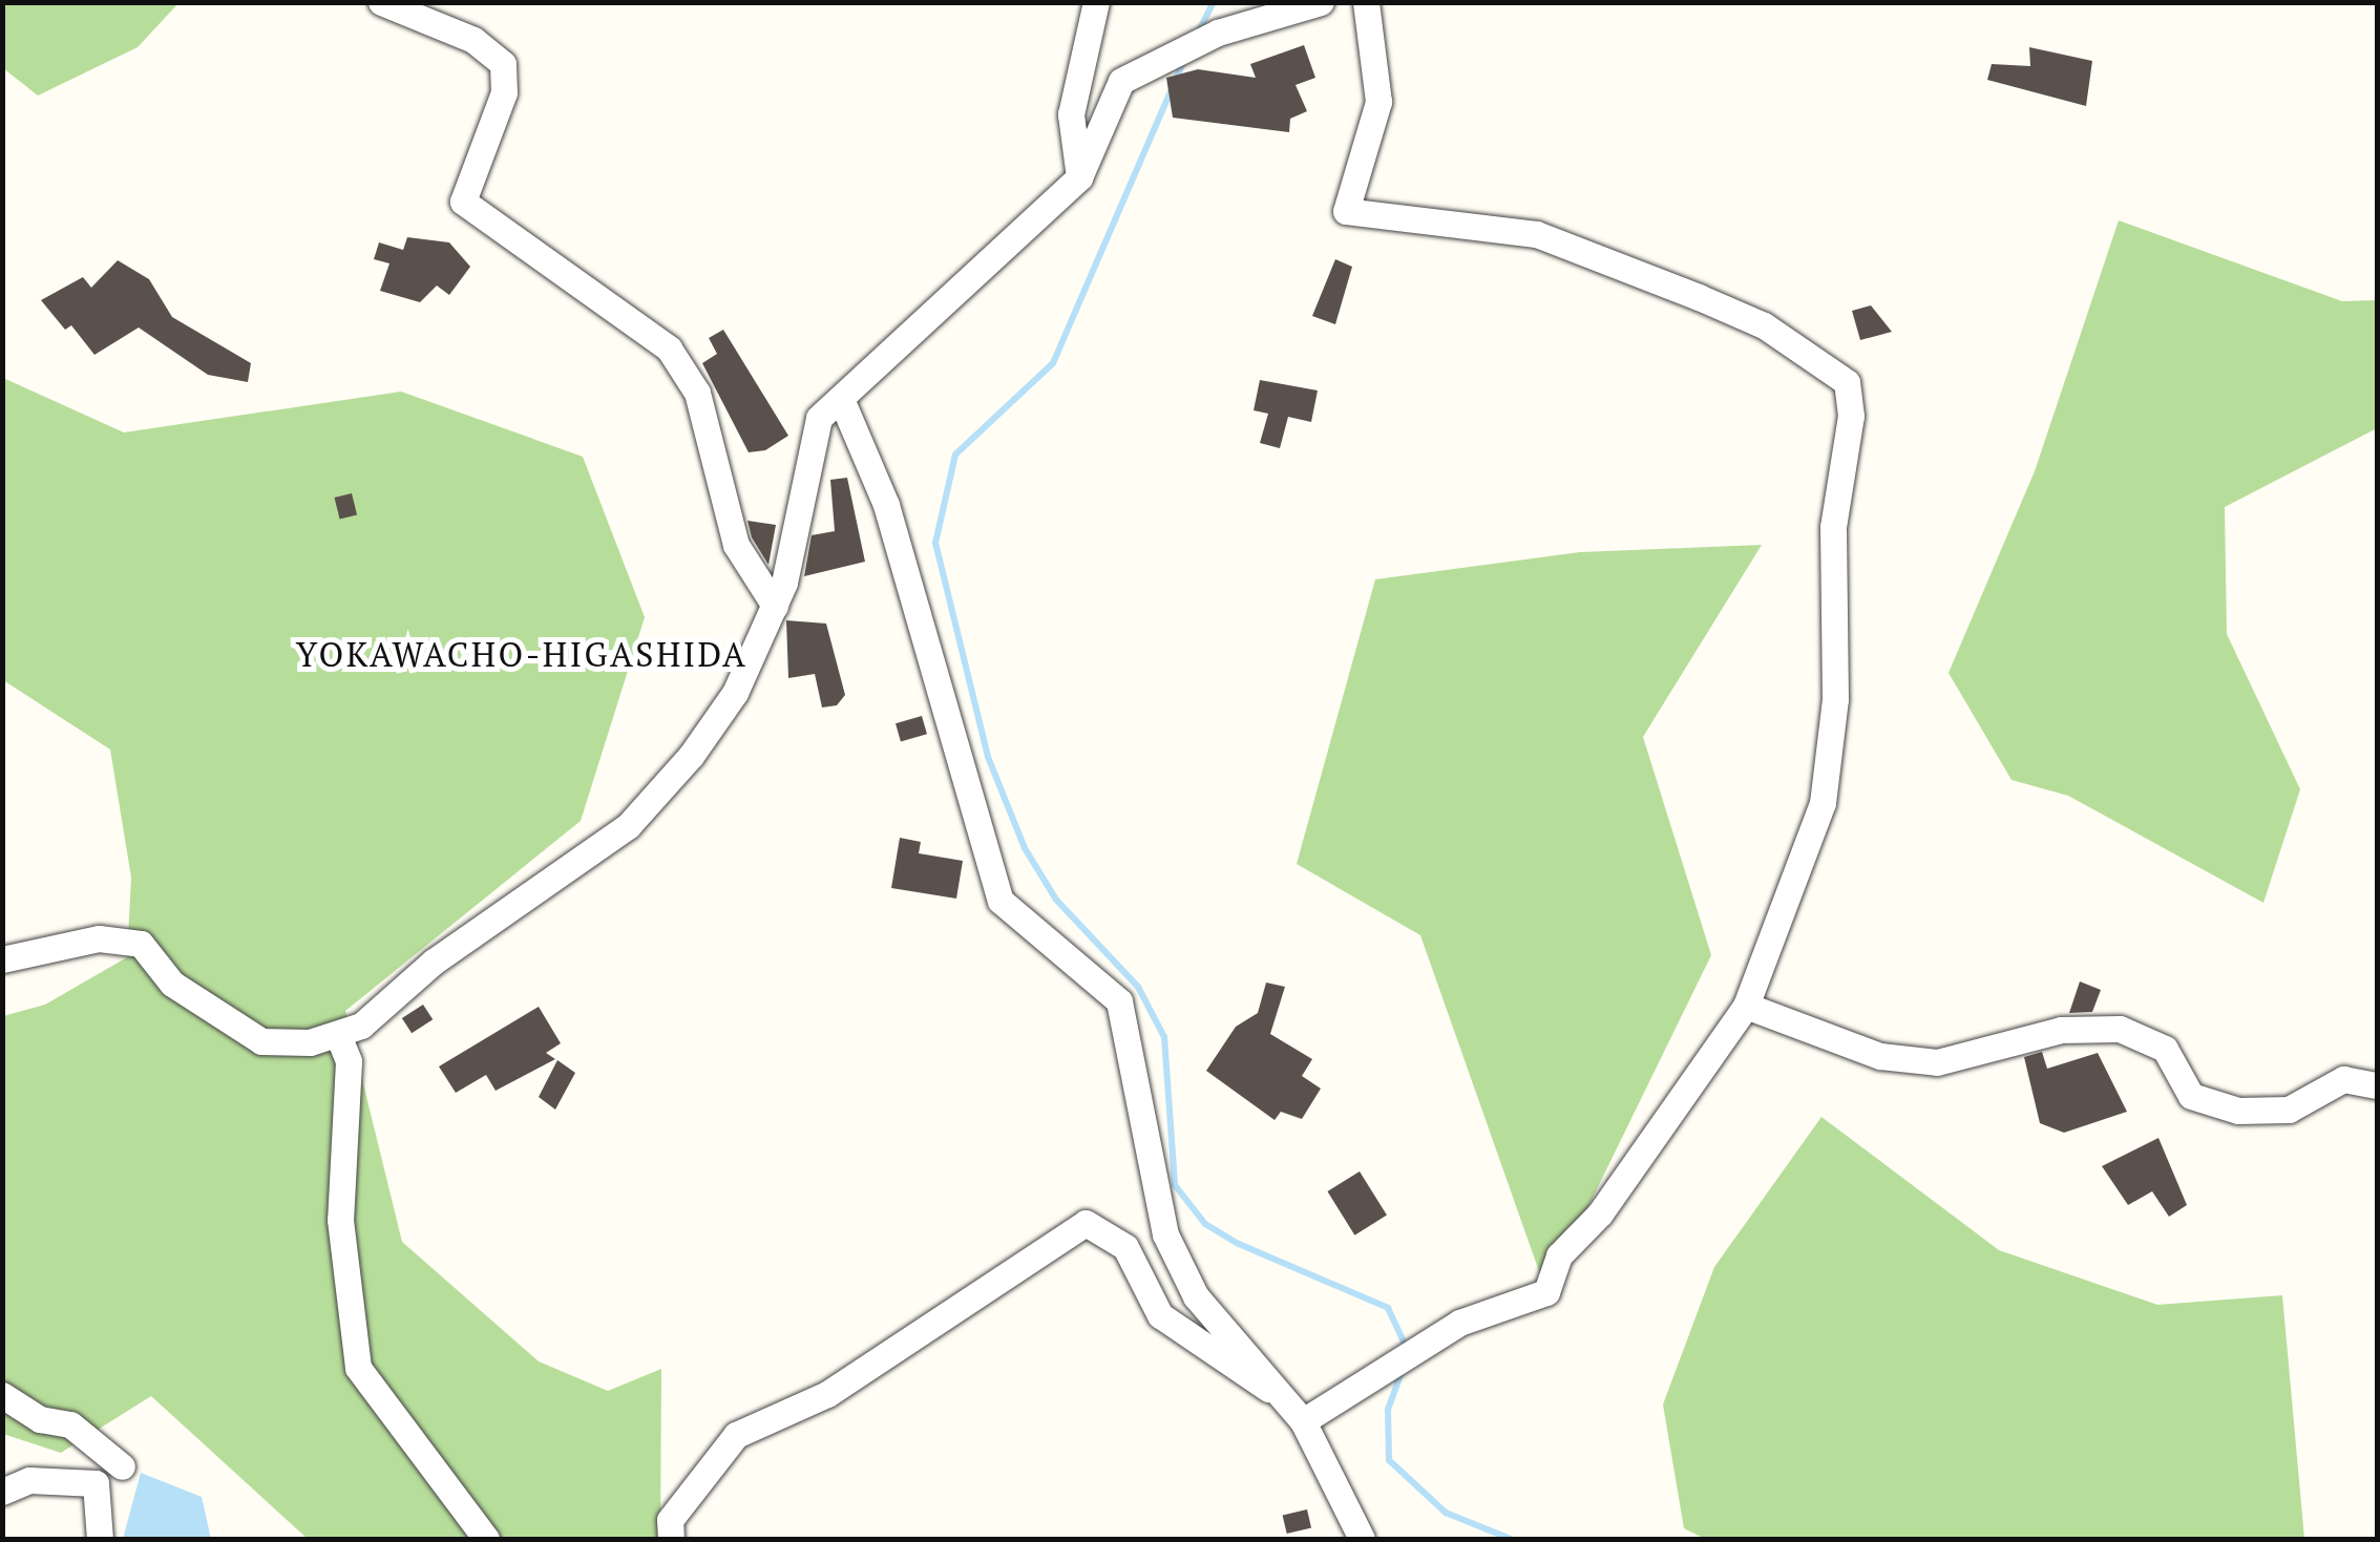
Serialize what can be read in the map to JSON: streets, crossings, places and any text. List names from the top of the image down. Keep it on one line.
{"districts":["YOKAWACHO-HIGASHIDA"]}
